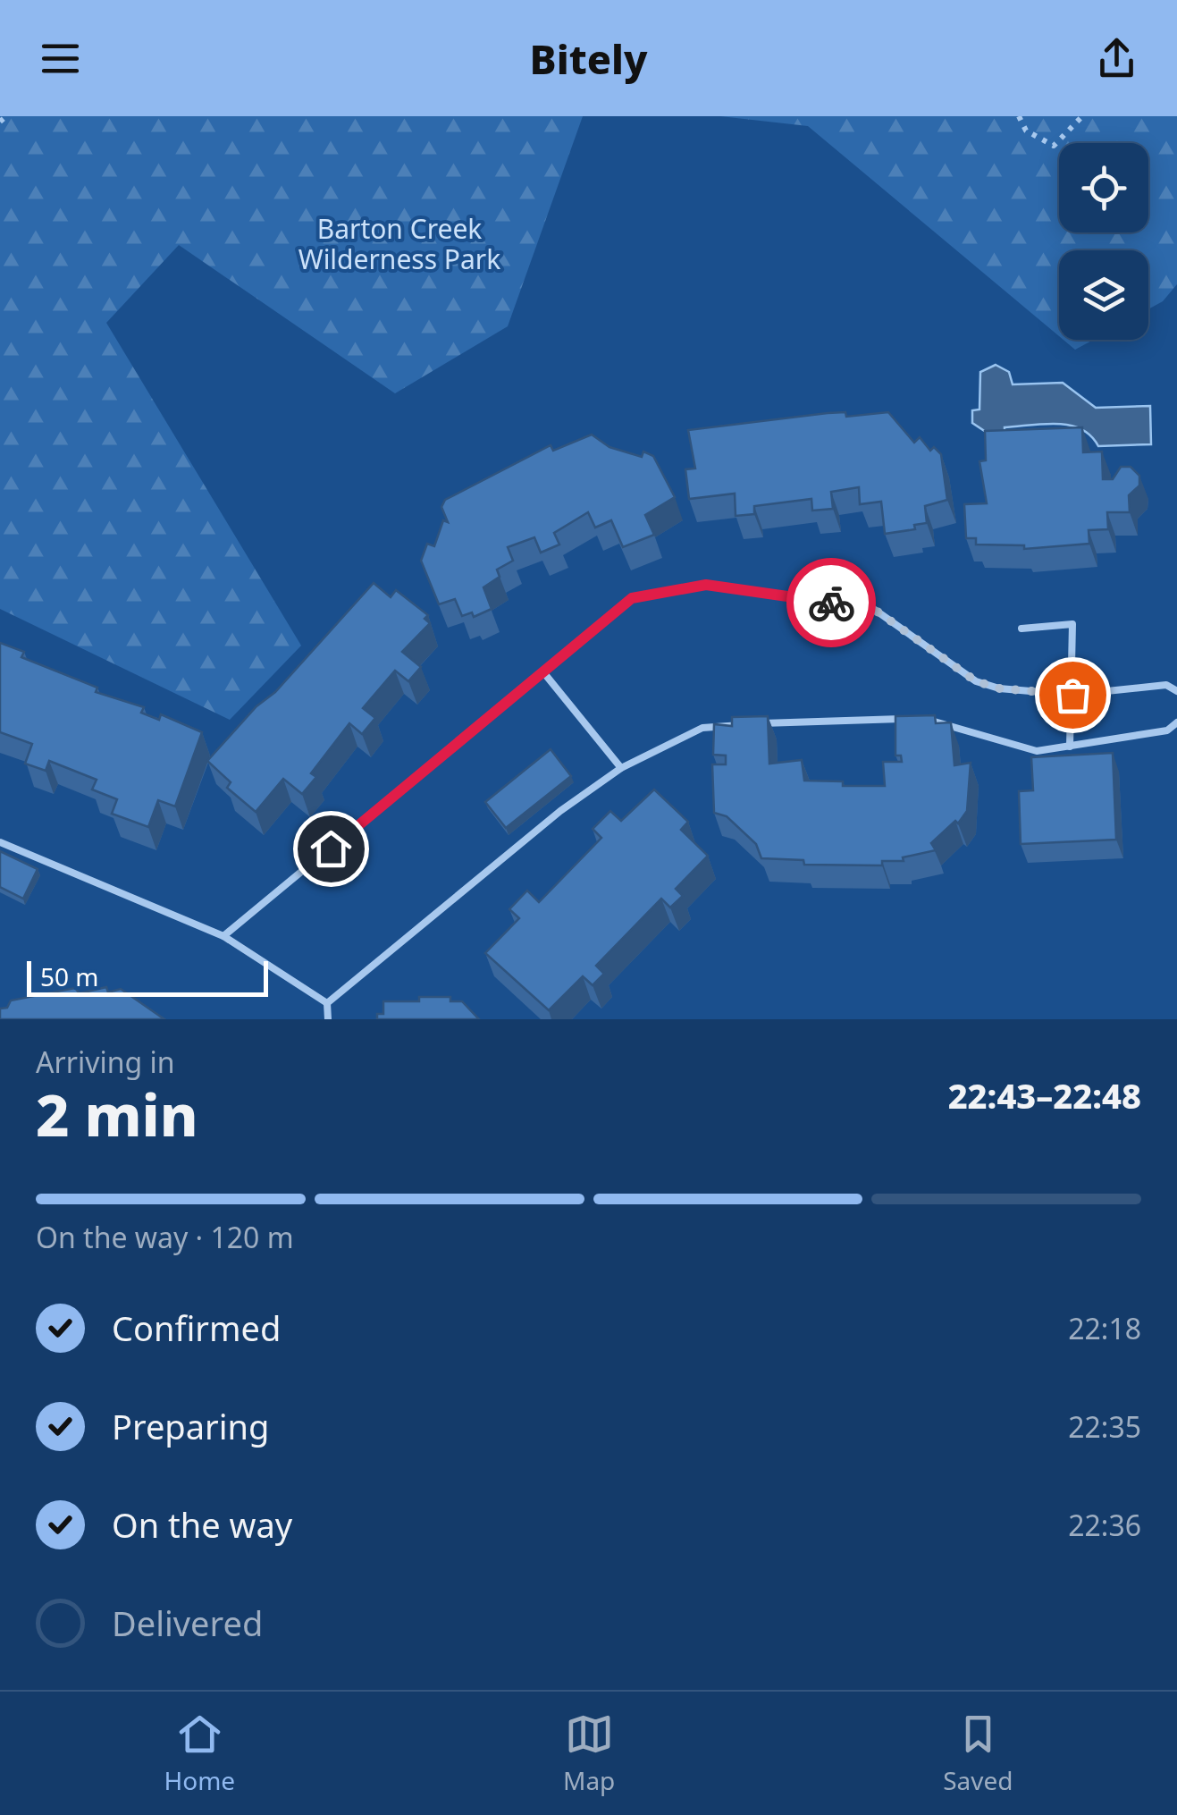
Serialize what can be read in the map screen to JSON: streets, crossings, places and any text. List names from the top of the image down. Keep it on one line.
{"parks":["Barton Creek Wilderness Park"],"scale_bar":"50 m","page":{"header":"Bitely","scale":"50 m","heading":["2 min","Arriving in","22:43–22:48"],"bar":"On the way · 120 m","list":[["Confirmed","22:18"],["Preparing","22:35"],["On the way","22:36"],"Delivered"],"tabs":["Home","Map","Saved"]}}
